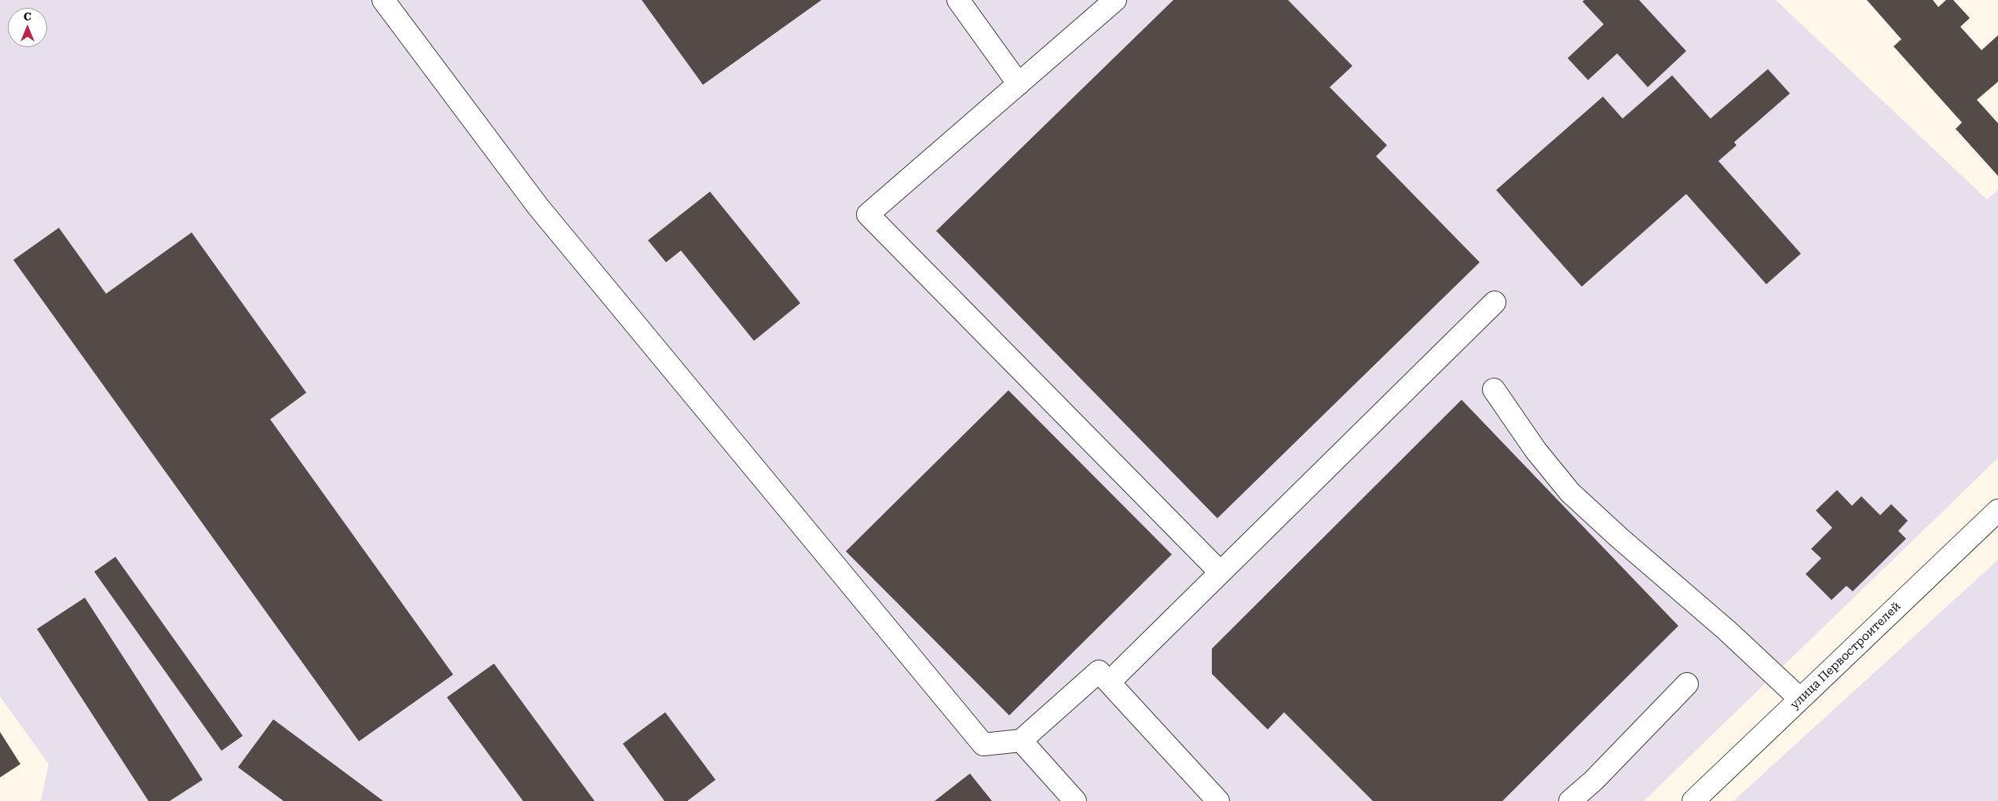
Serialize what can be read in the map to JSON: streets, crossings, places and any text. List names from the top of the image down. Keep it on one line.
{"streets":{"street":["улица Первостроителей"]},"north":"top"}
